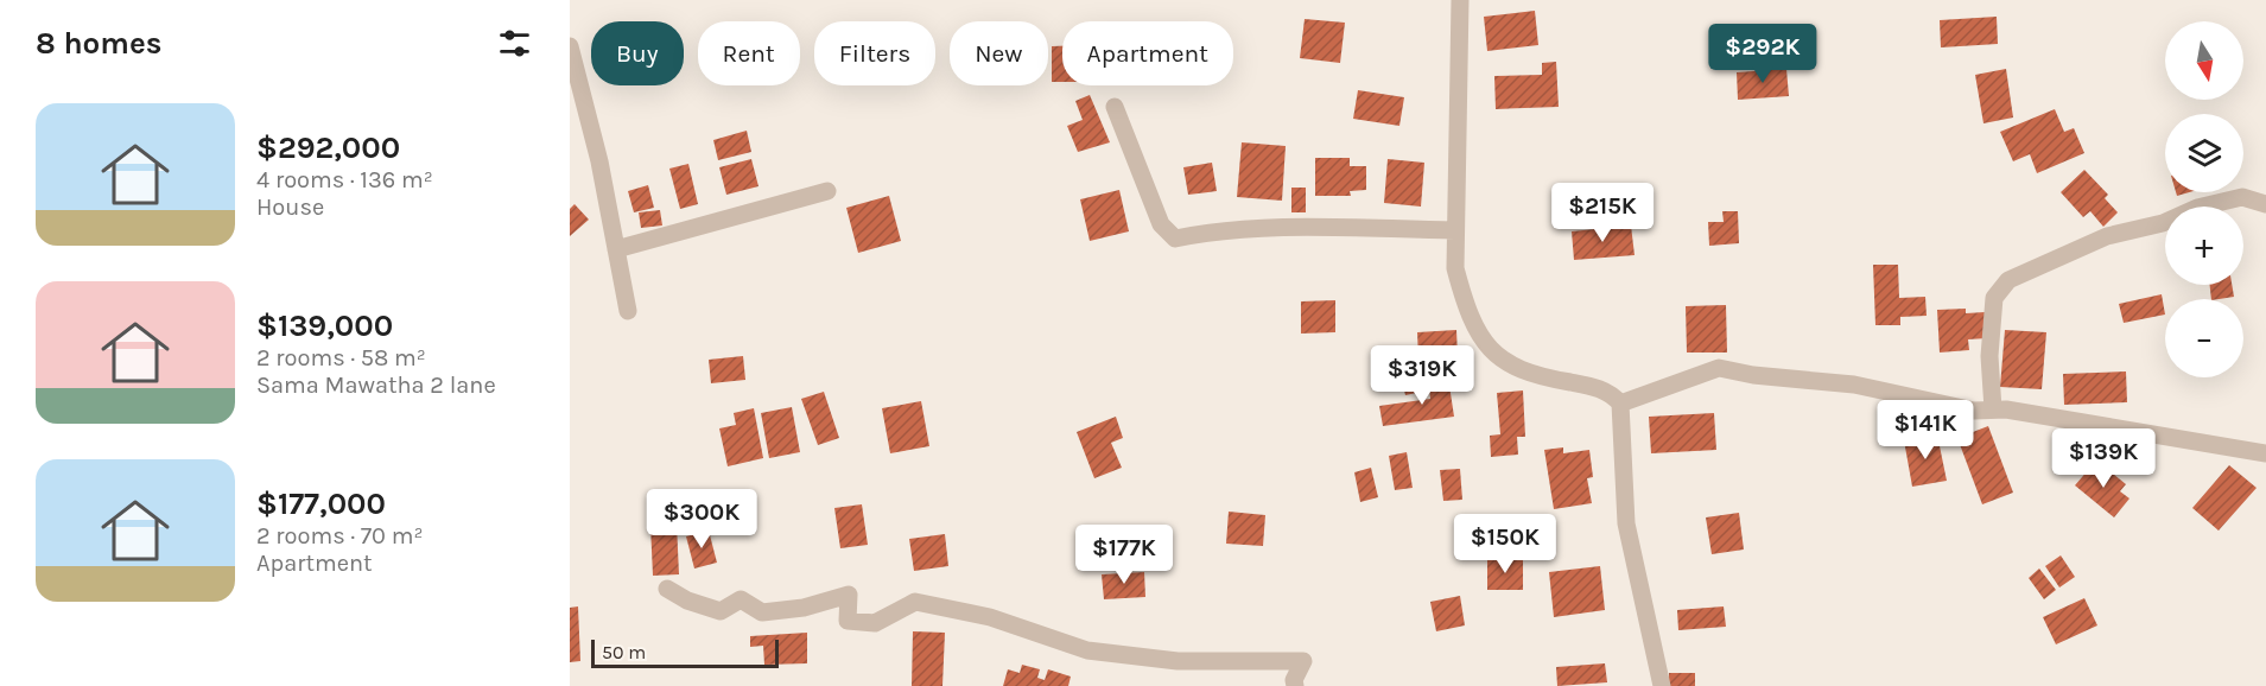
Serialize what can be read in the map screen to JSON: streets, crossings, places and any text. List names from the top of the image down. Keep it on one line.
{"scale_bar":"50 m","north":"bottom","page":{"heading":"8 homes","map_buttons":["+","−"],"chip":["Buy","Rent","Filters","New","Apartment"],"price":["$292K","$215K","$319K","$141K","$139K","$300K","$150K","$177K"],"list":[{"name":"$292,000","note":"4 rooms · 136 m² · House"},{"name":"$139,000","note":"2 rooms · 58 m² · Sama Mawatha 2 lane"},{"name":"$177,000","note":"2 rooms · 70 m² · Apartment"}],"scale":"50 m"}}
